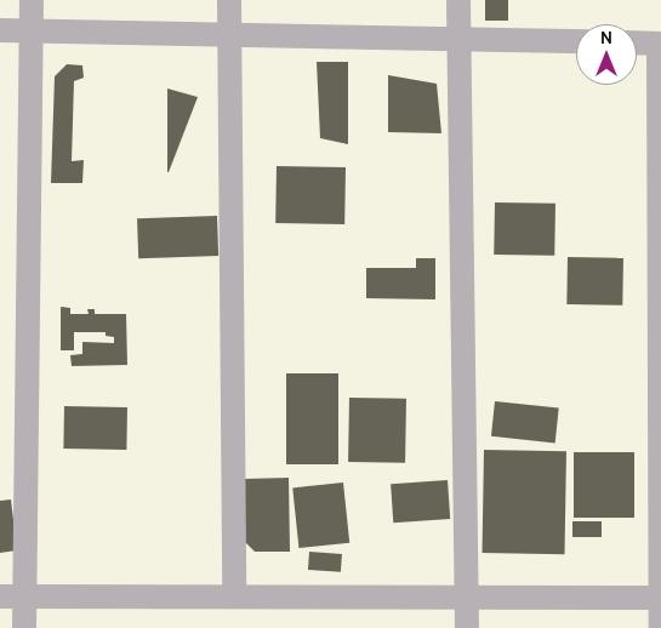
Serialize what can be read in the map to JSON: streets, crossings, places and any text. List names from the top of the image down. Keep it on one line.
{"north":"top"}
